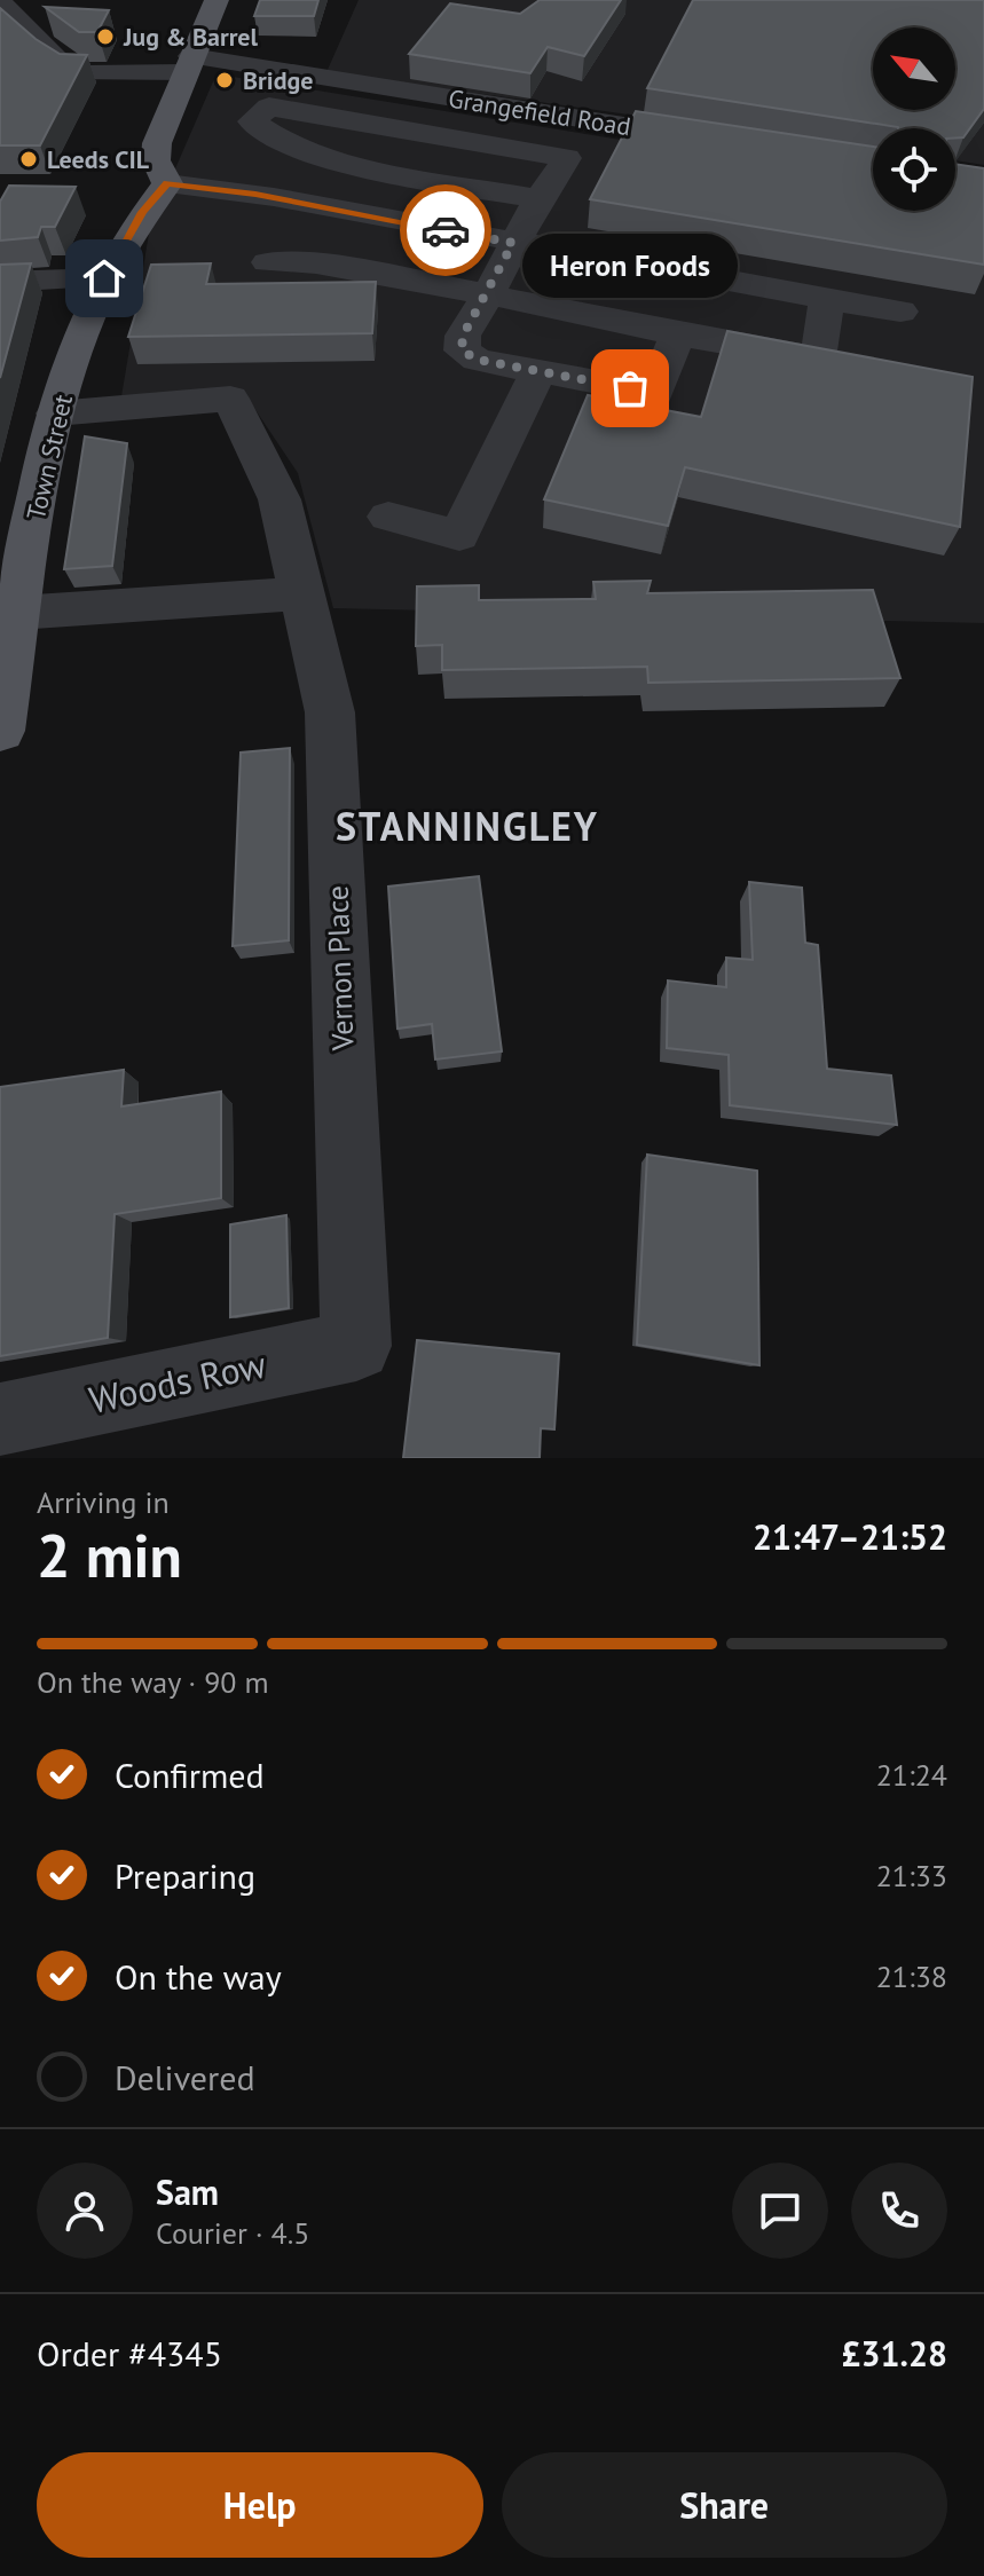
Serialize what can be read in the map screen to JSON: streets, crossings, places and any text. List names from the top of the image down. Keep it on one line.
{"streets":{"main road":["Town Street"],"street":["Grangefield Road","Vernon Place","Woods Row"]},"crossings":[["Town Street","Vernon Place"],["Vernon Place","Woods Row"]],"districts":["STANNINGLEY"],"places":["Jug & Barrel","Bridge","Leeds CIL","Heron Foods"],"north":"top left","page":{"bubble":"Heron Foods","heading":["2 min","Arriving in","21:47–21:52"],"panel":["Sam","Courier · 4.5","Order #4345","£31.28"],"bar":"On the way · 90 m","list":[["Confirmed","21:24"],["Preparing","21:33"],["On the way","21:38"],"Delivered"],"buttons":["Help","Share"]}}
